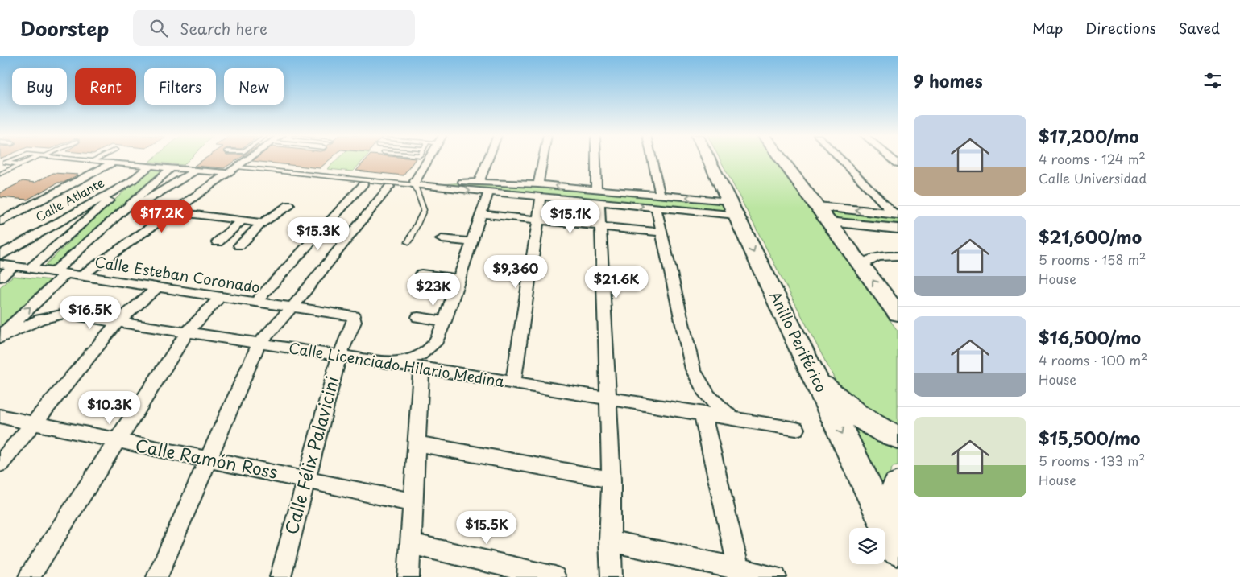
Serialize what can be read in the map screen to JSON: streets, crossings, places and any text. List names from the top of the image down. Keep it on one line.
{"streets":{"main road":["Anillo Periférico"],"street":["Calle Atlante","Calle Esteban Coronado","Calle Licenciado Hilario Medina","Calle Félix Palavicini","Calle Ramón Ross"]},"crossings":[["Calle Esteban Coronado","Calle Félix Palavicini"],["Calle Licenciado Hilario Medina","Calle Félix Palavicini"],["Calle Félix Palavicini","Calle Ramón Ross"]],"page":{"header":"Doorstep","search":"Search here","nav":["Map","Directions","Saved"],"heading":"9 homes","chip":["Buy","Rent","Filters","New"],"list":[{"name":"$17,200/mo","note":"4 rooms · 124 m² · Calle Universidad"},{"name":"$21,600/mo","note":"5 rooms · 158 m² · House"},{"name":"$16,500/mo","note":"4 rooms · 100 m² · House"},{"name":"$15,500/mo","note":"5 rooms · 133 m² · House"}],"price":["$17.2K","$15.1K","$15.3K","$9,360","$21.6K","$23K","$16.5K","$10.3K","$15.5K"]}}
